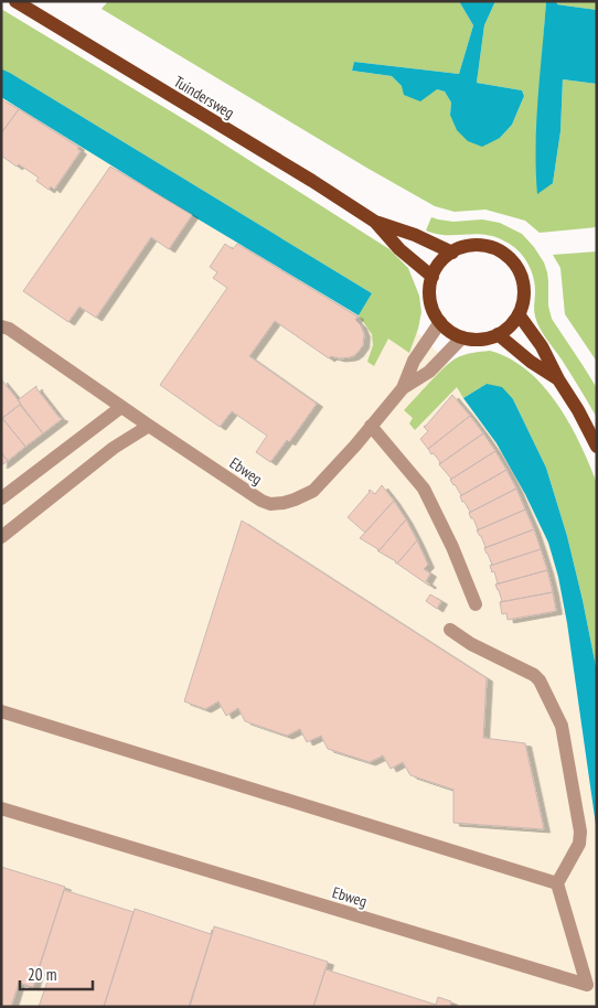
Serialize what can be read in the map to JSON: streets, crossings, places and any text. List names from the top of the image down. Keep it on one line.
{"streets":{"main road":["Tuindersweg"],"street":["Ebweg"]},"crossings":[["Tuindersweg","Ebweg"]],"scale_bar":"20 m"}
